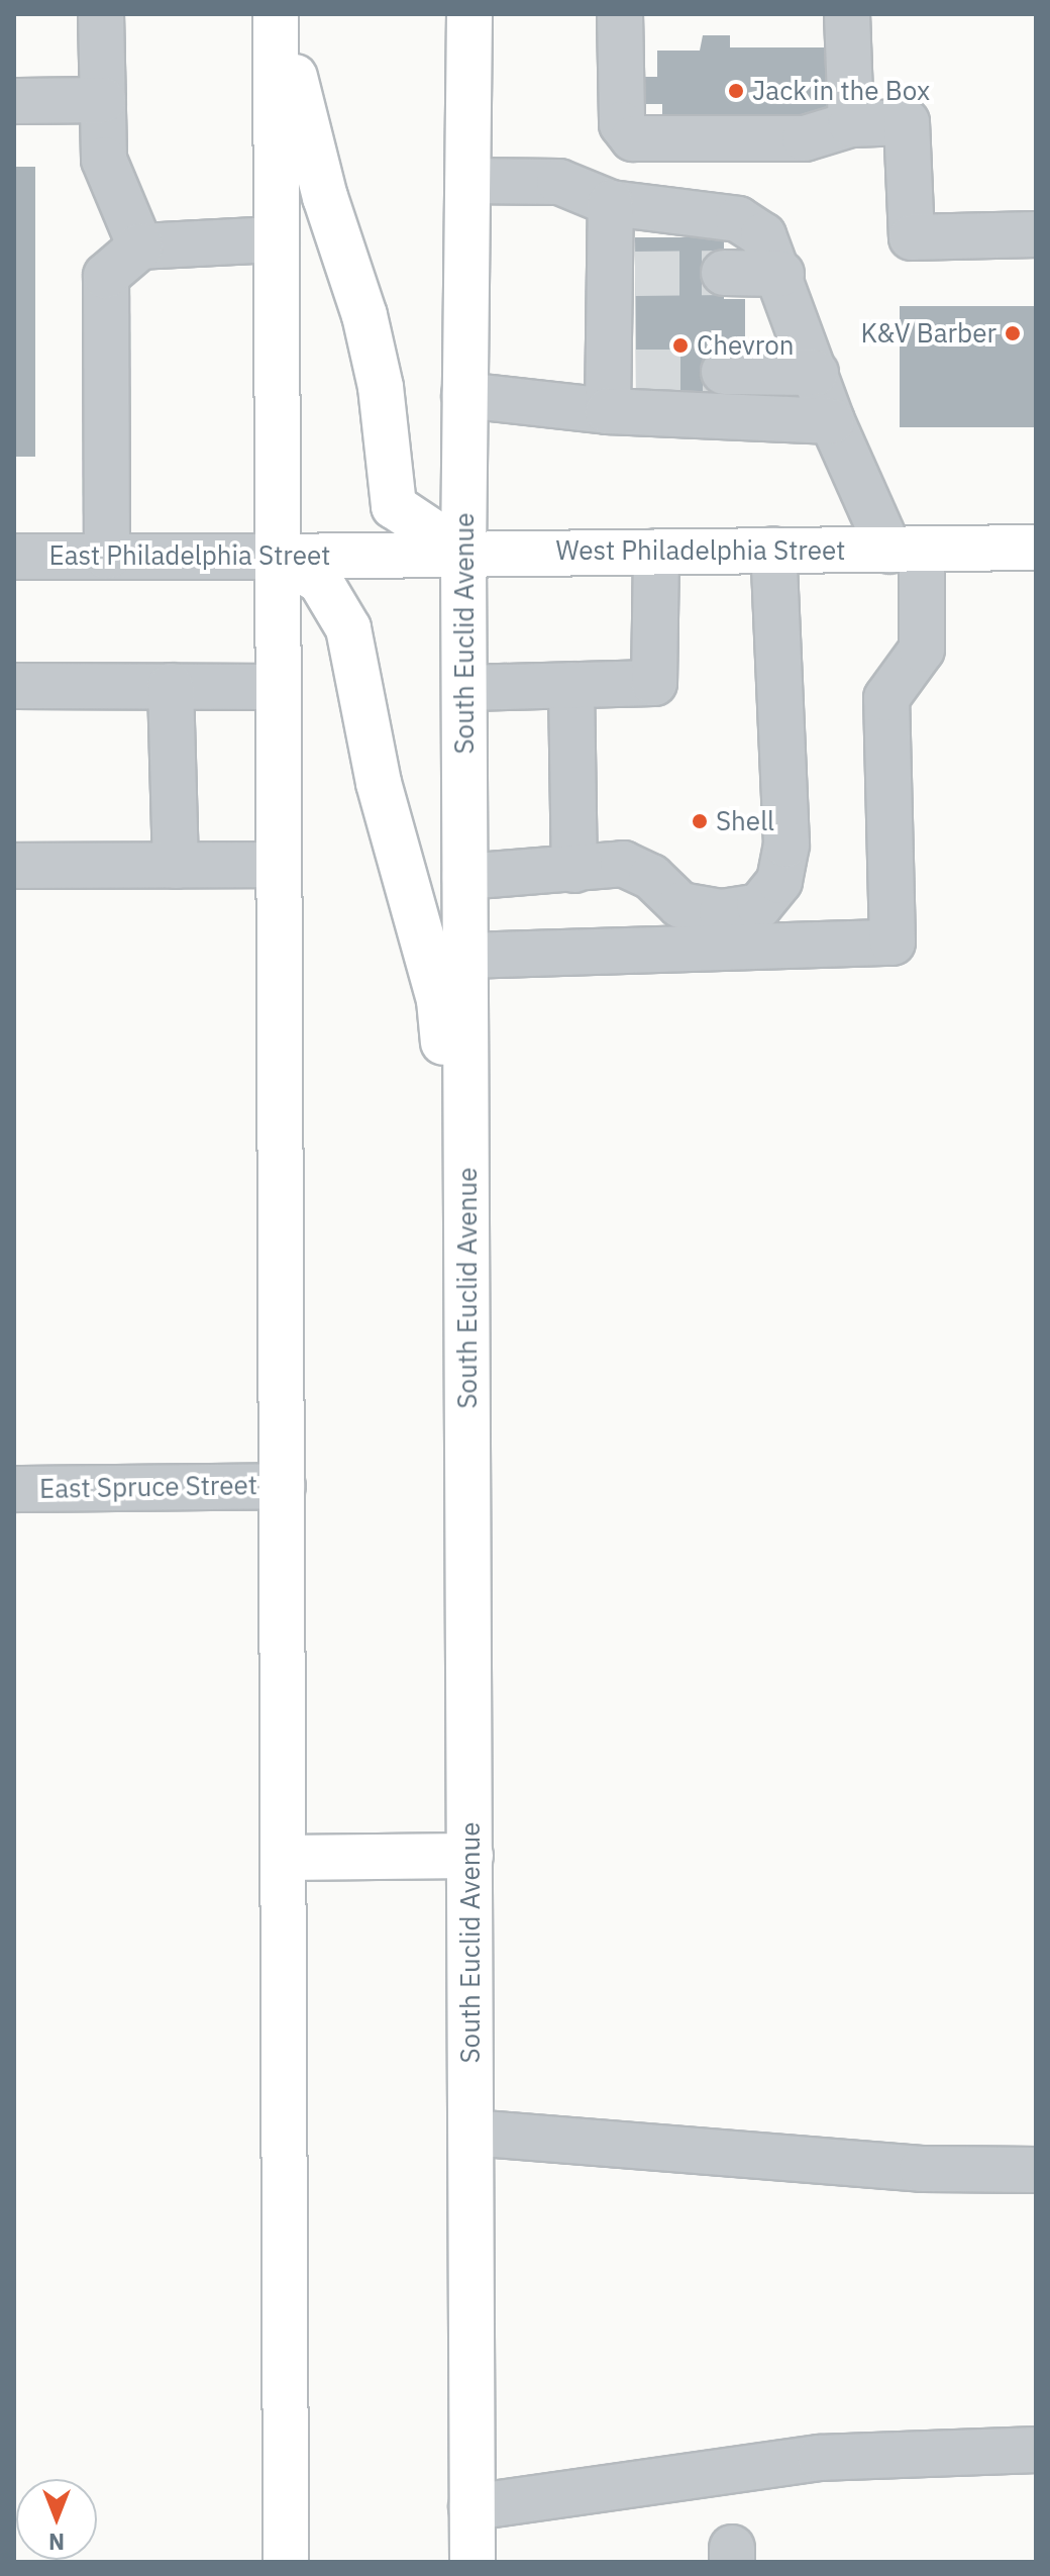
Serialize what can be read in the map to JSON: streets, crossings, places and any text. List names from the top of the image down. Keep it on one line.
{"streets":{"main road":["West Philadelphia Street","East Philadelphia Street","South Euclid Avenue"],"street":["East Spruce Street"]},"crossings":[["West Philadelphia Street","East Philadelphia Street"],["West Philadelphia Street","South Euclid Avenue"]],"places":["Jack in the Box","K&V Barber","Chevron","Shell"],"north":"bottom"}
